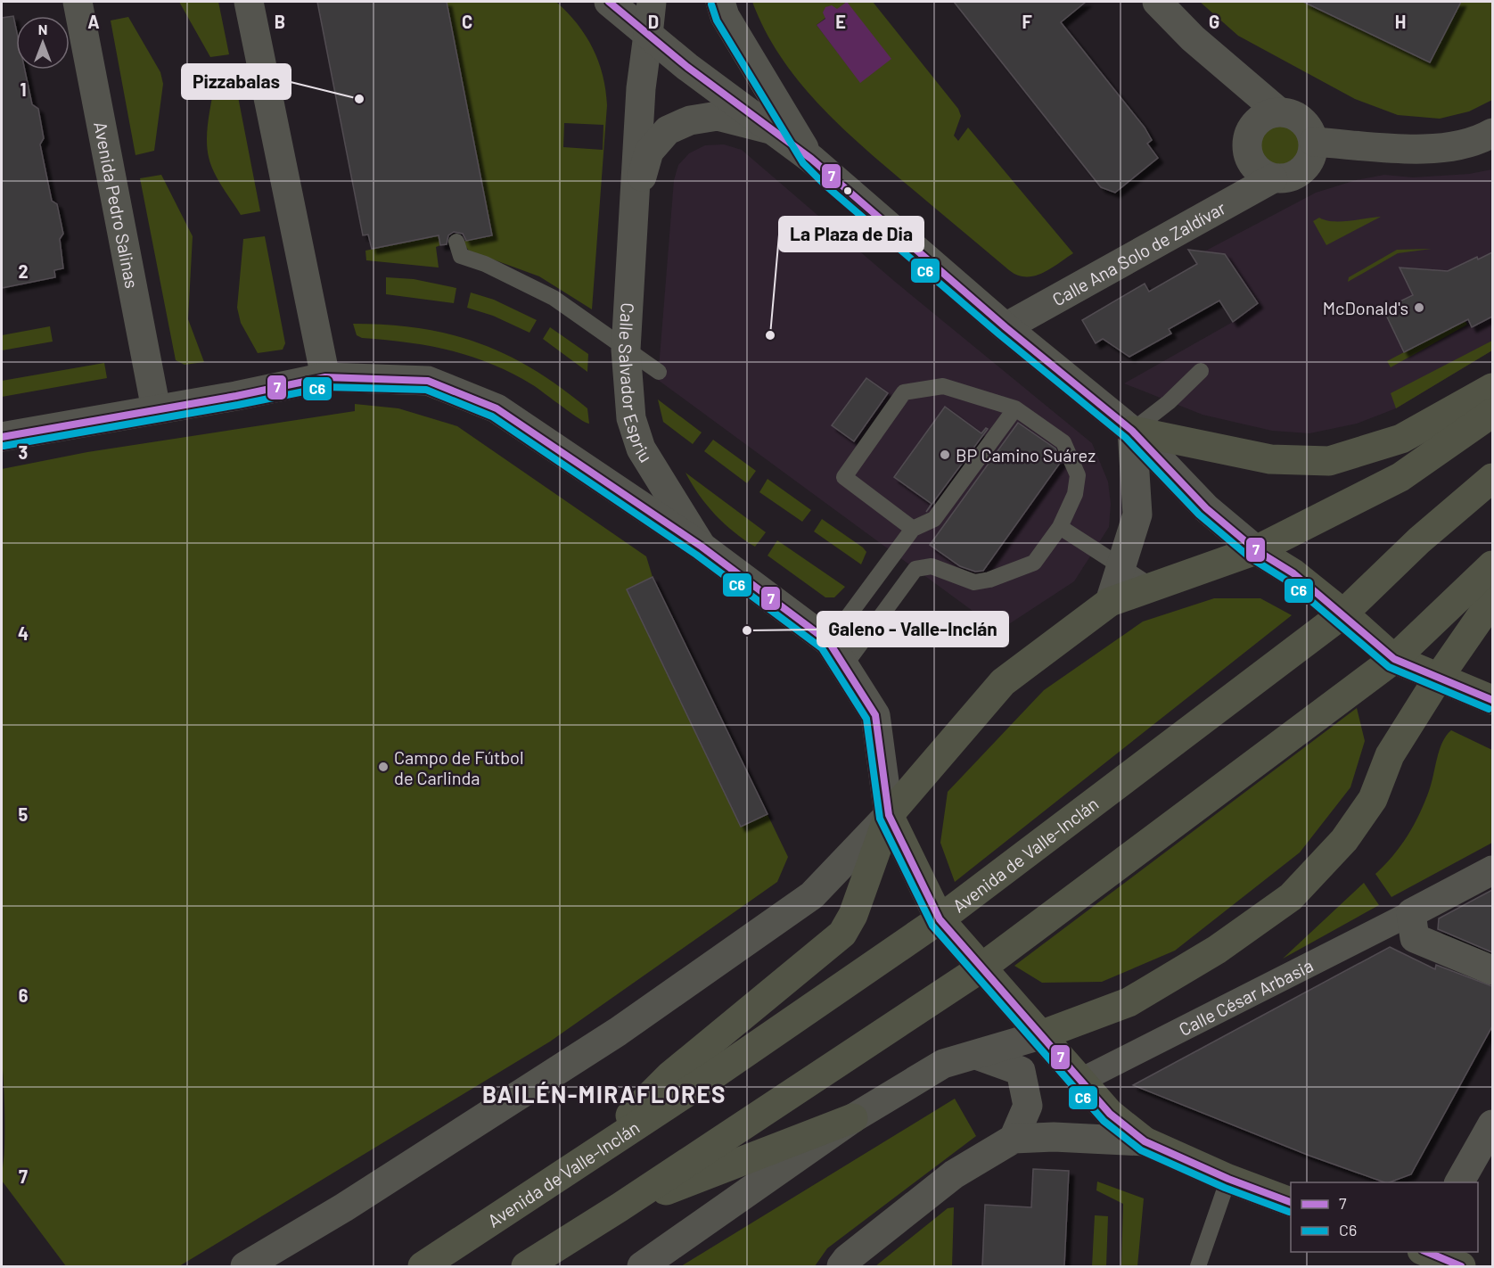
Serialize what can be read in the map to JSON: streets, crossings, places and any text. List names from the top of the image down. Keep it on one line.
{"streets":{"main road":["Avenida de Valle-Inclán"],"street":["Avenida Pedro Salinas","Calle Ana Solo de Zaldívar","Calle Salvador Espriu","Calle César Arbasia"]},"districts":["BAILÉN-MIRAFLORES"],"places":["Pizzabalas","McDonald's","La Plaza de Dia","BP Camino Suárez","Galeno - Valle-Inclán","Campo de Fútbol de Carlinda"],"lines":["transit line 7","transit line C6"],"legend":["7","C6"],"north":"top","grid":{"columns":["A","B","C","D","E","F","G","H"],"rows":["1","2","3","4","5","6","7"]}}
